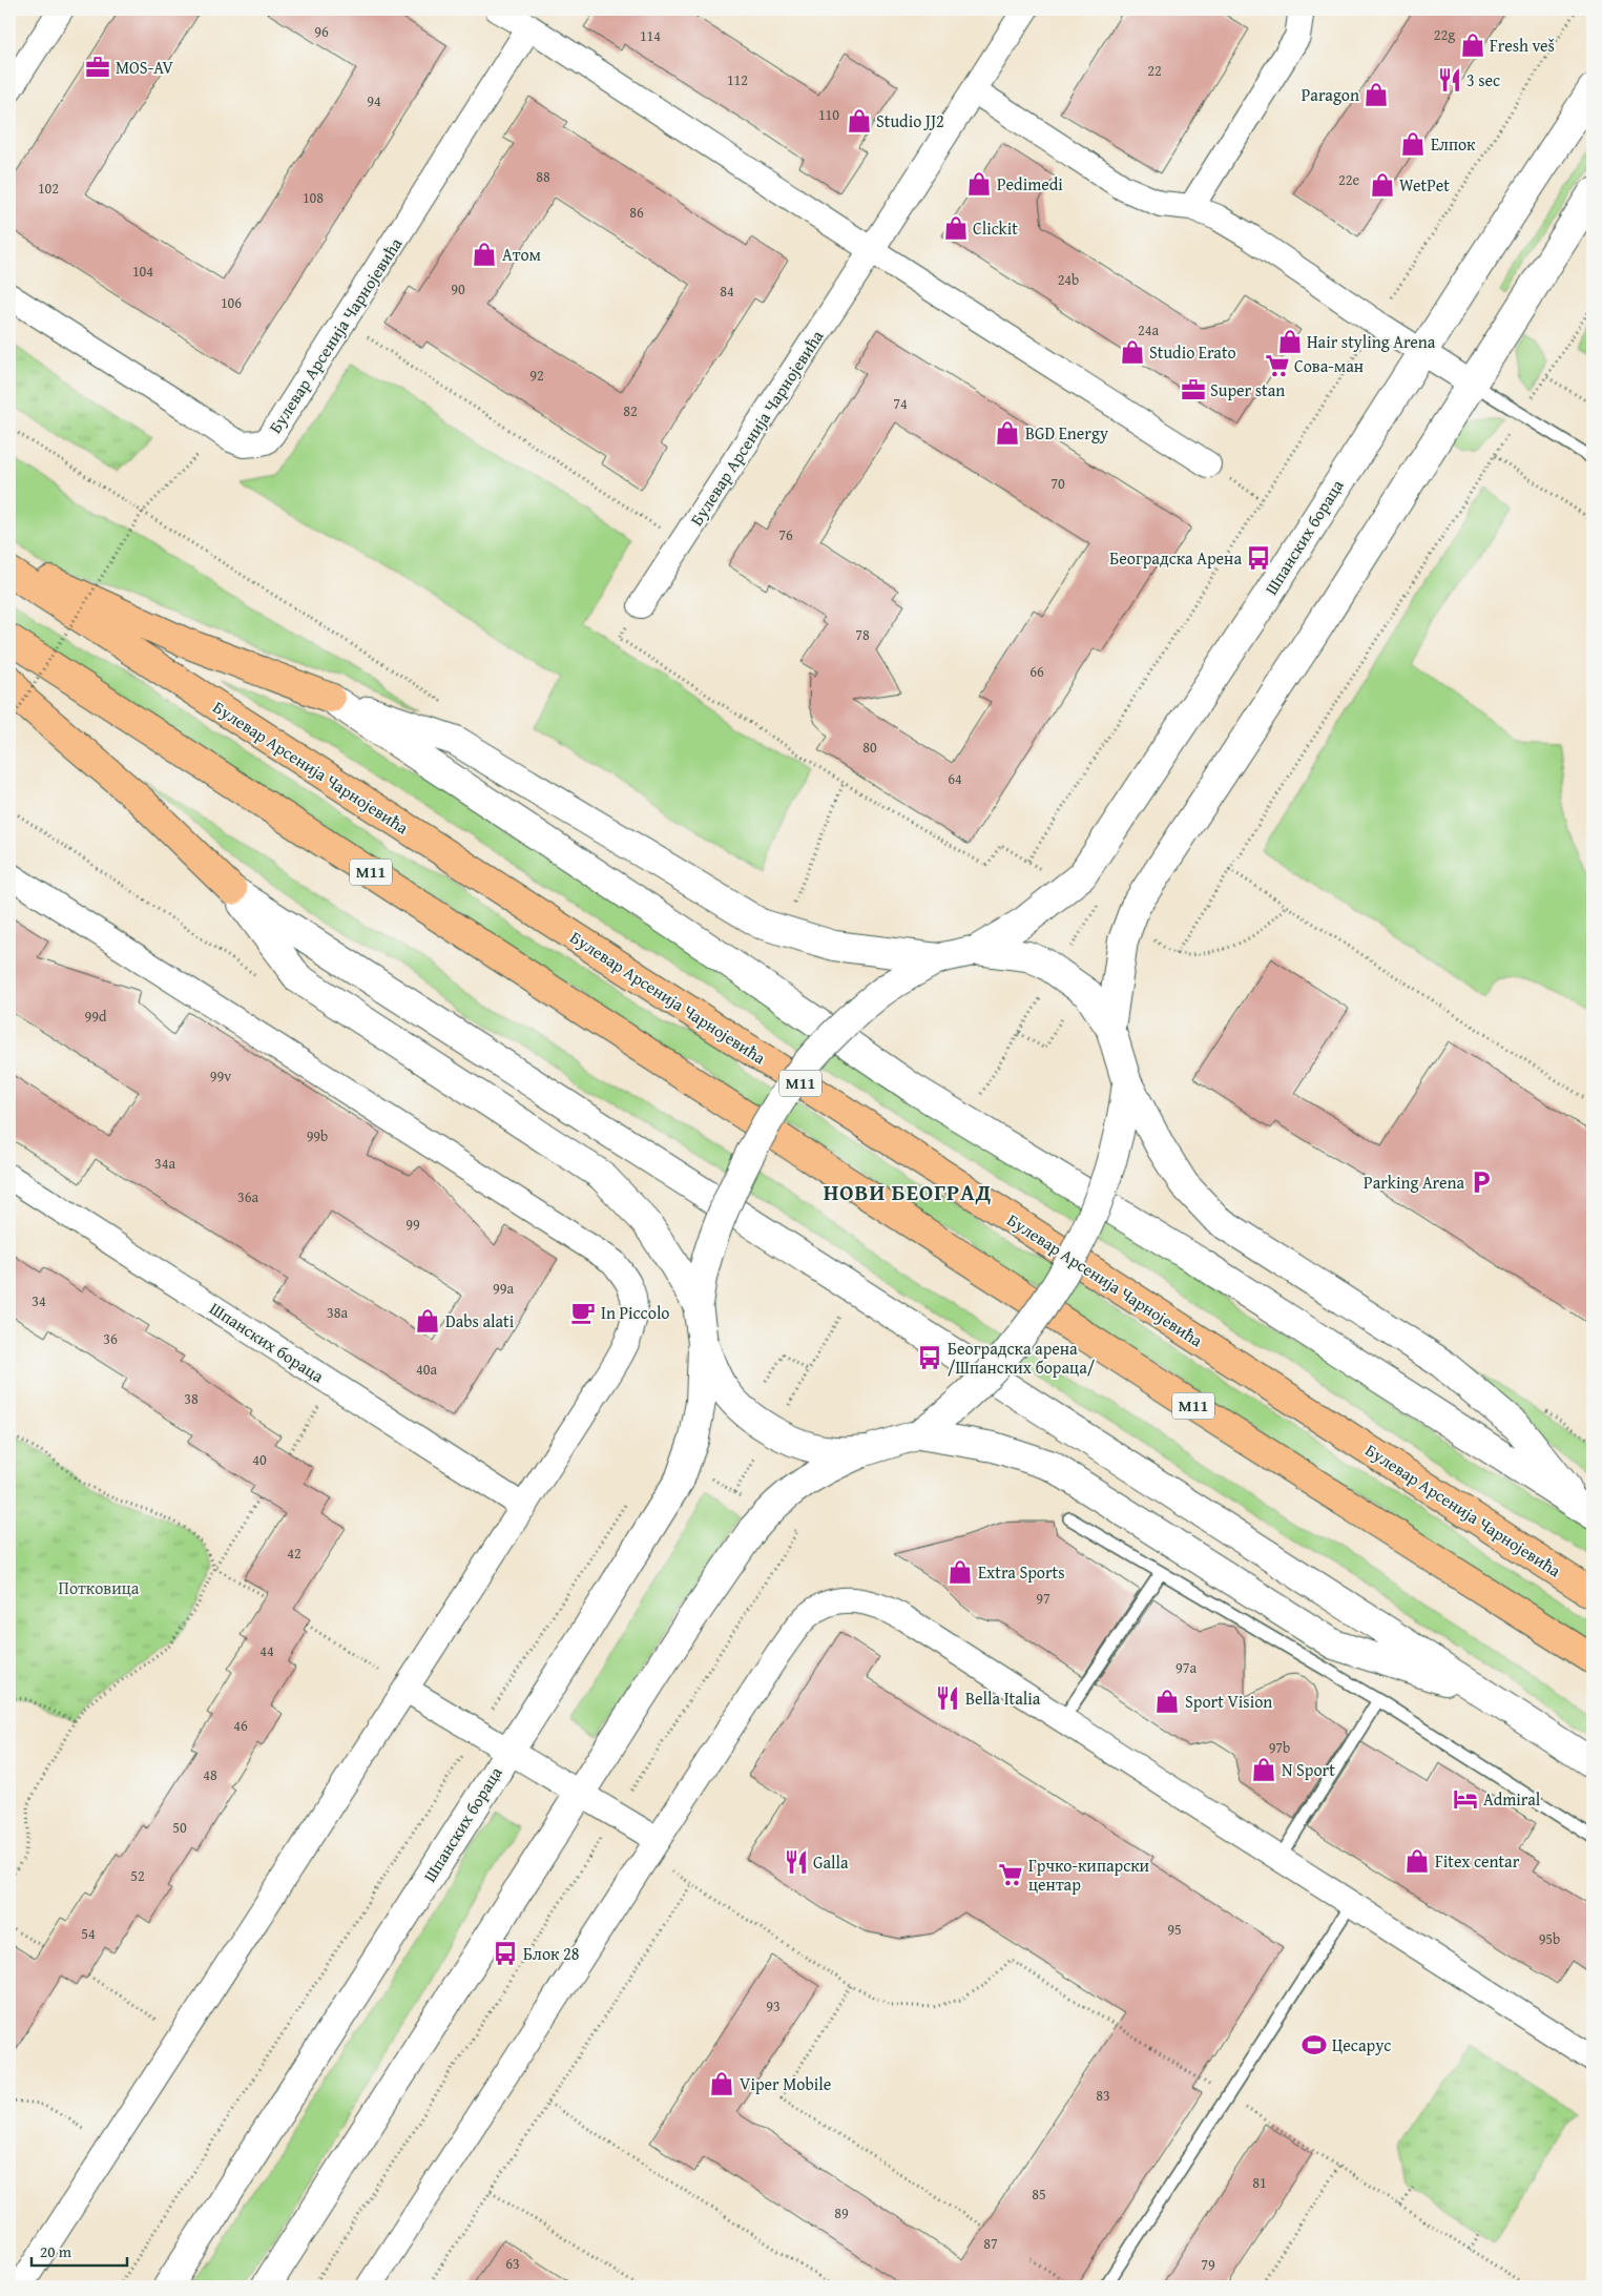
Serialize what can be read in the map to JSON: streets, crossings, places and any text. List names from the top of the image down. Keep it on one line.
{"streets":{"highway":["Булевар Арсенија Чарнојевића","M11"],"street":["Шпанских бораца"]},"districts":["НОВИ БЕОГРАД"],"parks":["Потковица"],"places":{"shop":["Fresh veš","Paragon","Studio JJ2","Елпок","Pedimedi","WetPet","Clickit","Атом","Hair styling Arena","Studio Erato","BGD Energy","Dabs alati","Extra Sports","Sport Vision","N Sport","Fitex centar","Viper Mobile"],"office":["MOS-AV","Super stan"],"restaurant":["3 sec","Bella Italia","Galla"],"supermarket":["Сова-ман","Грчко-кипарски центар"],"bus stop":["Београдска Арена","Београдска арена /Шпанских бораца/","Блок 28"],"parking":["Parking Arena"],"cafe":["In Piccolo"],"hotel":["Admiral"],"sports":["Цесарус"]},"house_numbers":["96","22g","114","22","112","94","110","88","22e","102","108","86","104","24b","90","84","106","24a","92","74","82","70","76","78","66","80","64","99d","99v","99b","34a","36a","99","99a","34","38a","36","40a","38","40","42","97","44","97a","46","97b","48","50","52","95","54","95b","93","83","81","85","89","87","63","79"],"scale_bar":"20 m"}
